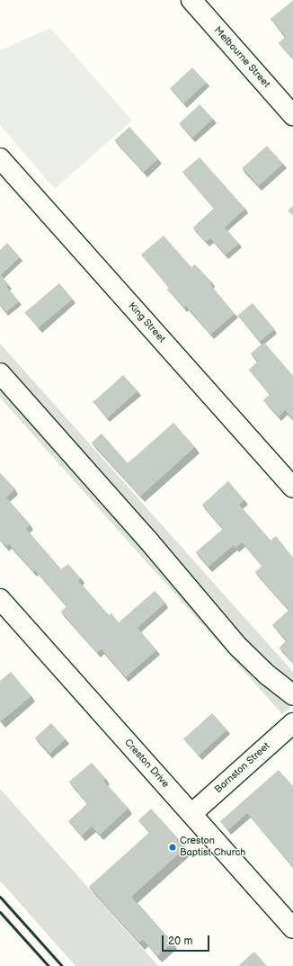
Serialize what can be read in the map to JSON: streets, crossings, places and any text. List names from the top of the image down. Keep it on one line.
{"streets":{"street":["Melbourne Street","King Street","Creston Drive","Barnston Street"]},"crossings":[["Creston Drive","Barnston Street"]],"places":["Creston Baptist Church"],"scale_bar":"20 m"}
